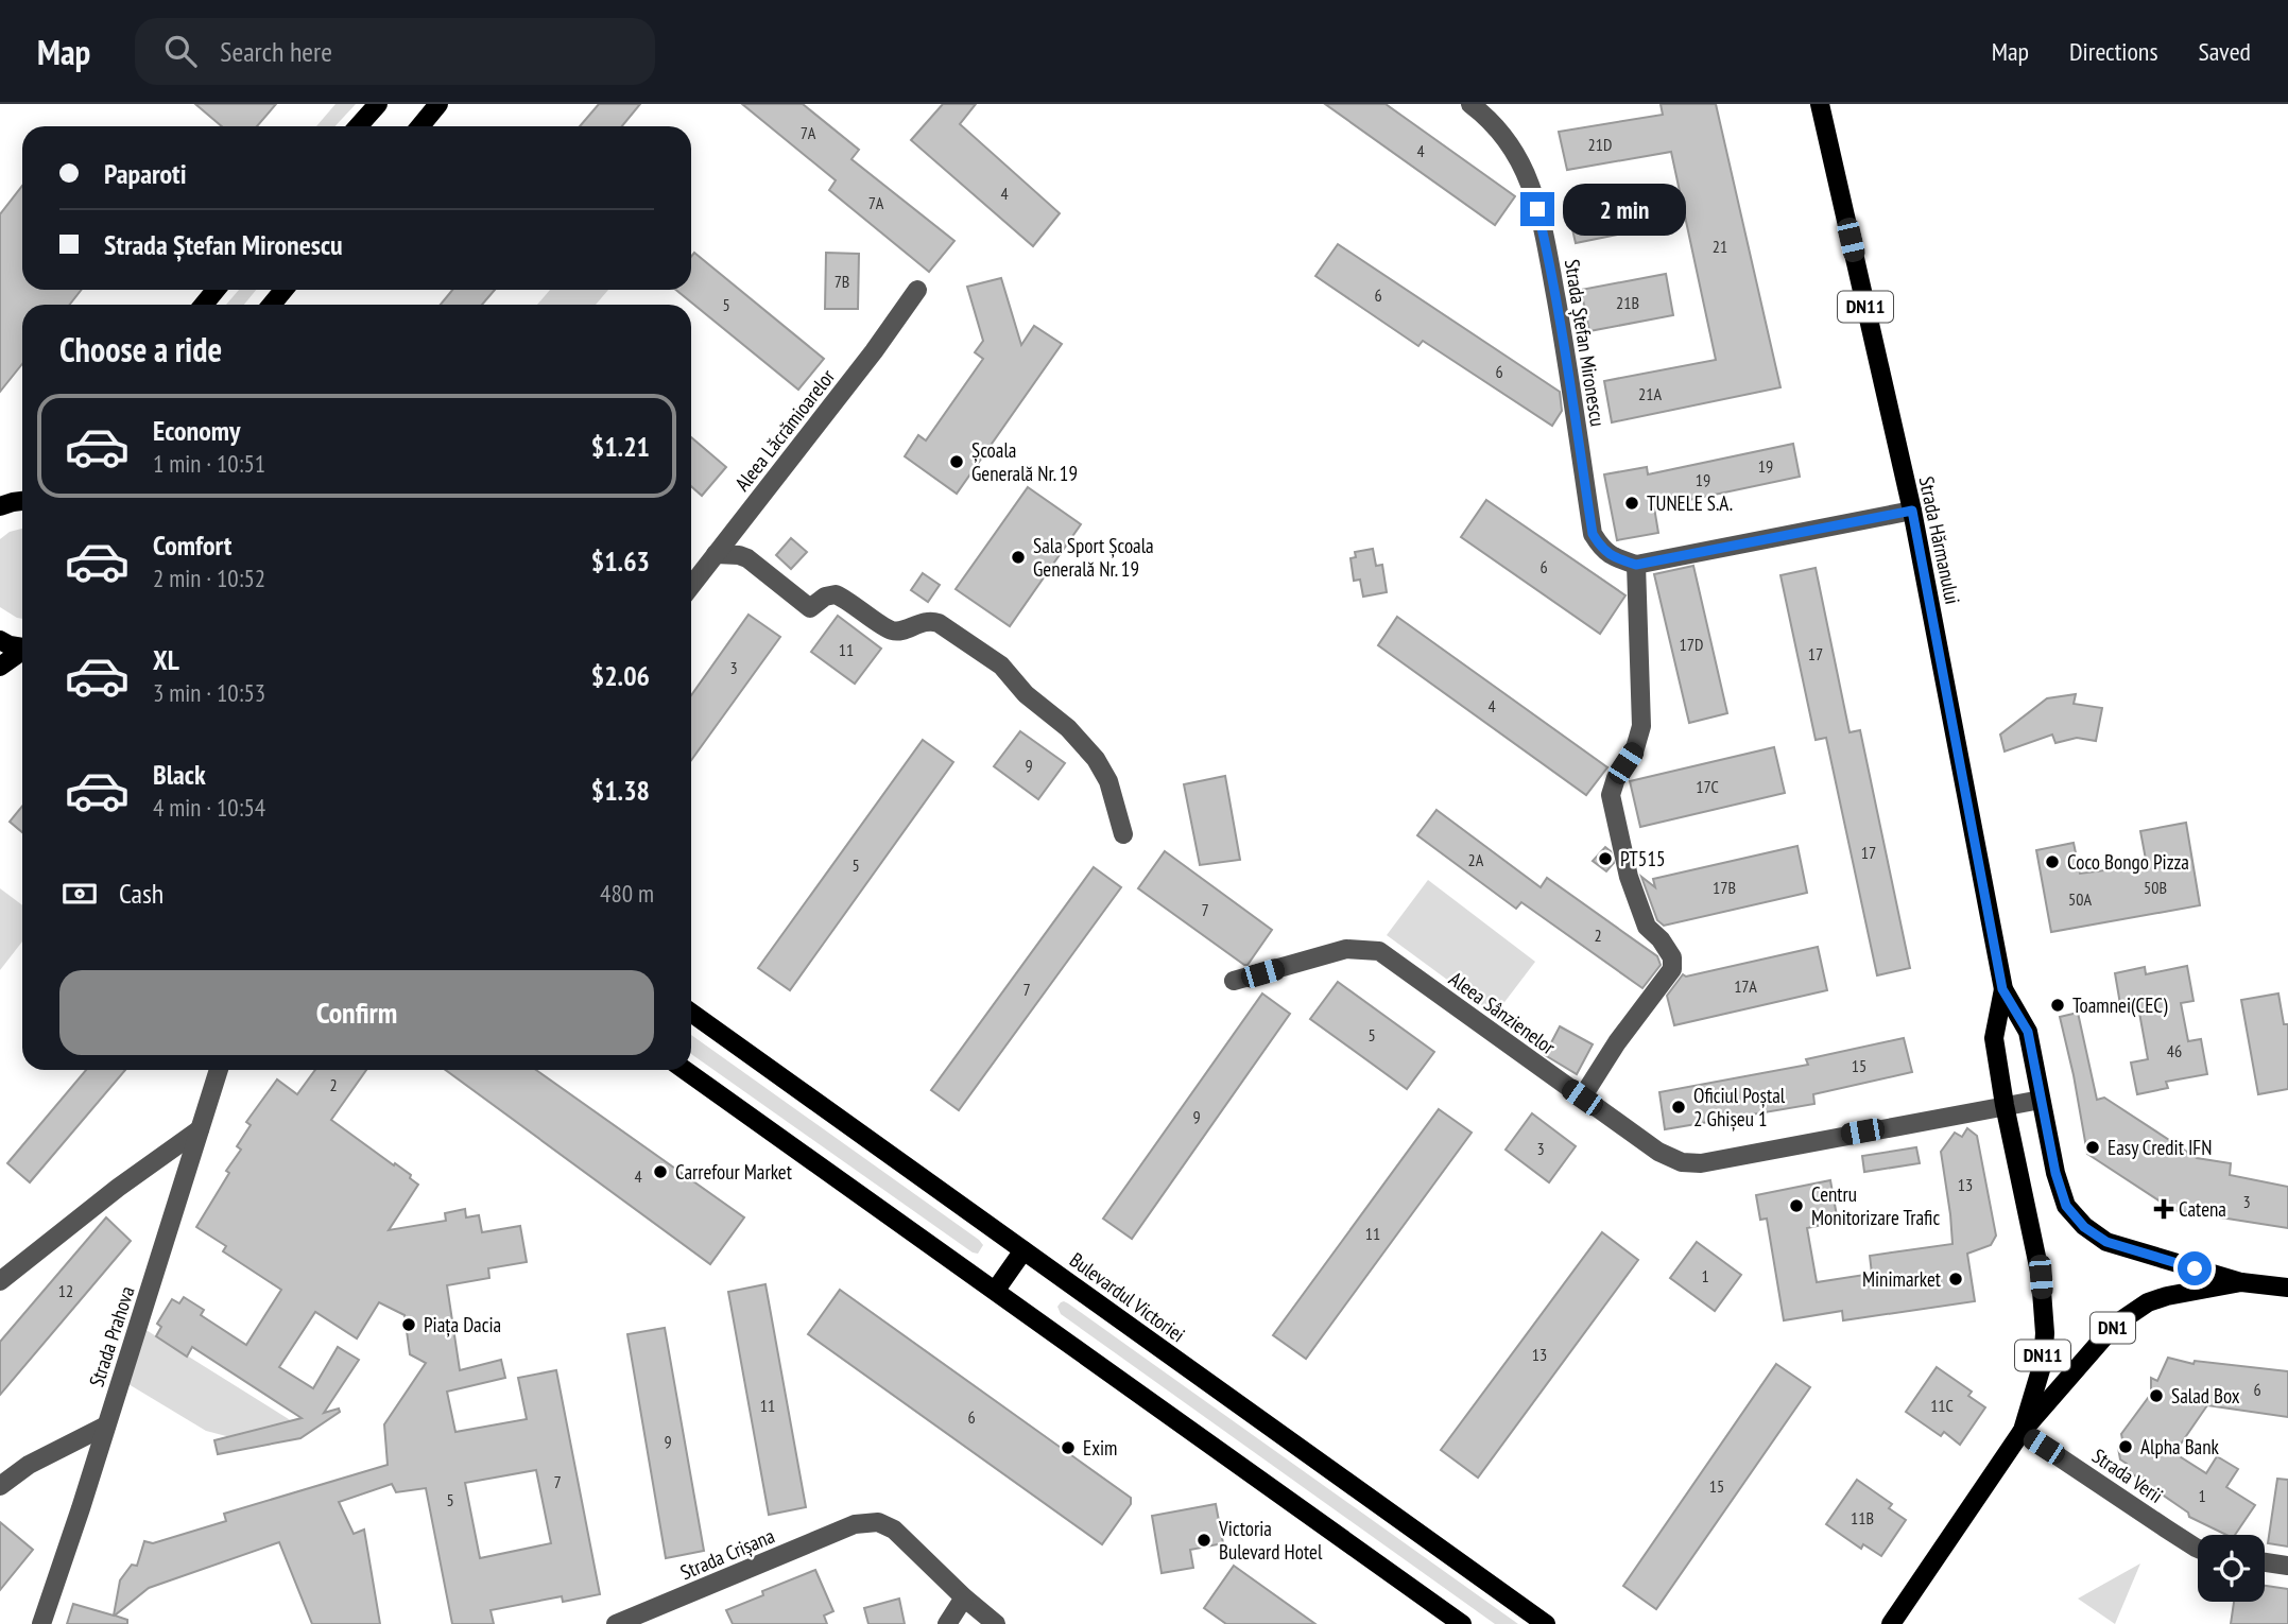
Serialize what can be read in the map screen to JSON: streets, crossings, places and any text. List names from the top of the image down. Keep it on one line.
{"streets":{"main road":["DN11","Strada Hărmanului","Bulevardul Victoriei","DN1"],"street":["Strada Ștefan Mironescu","Aleea Lăcrămioarelor","Aleea Sânzienelor","Strada Prahova","Strada Verii","Strada Crișana"]},"crossings":[["Strada Hărmanului","Aleea Sânzienelor"],["Strada Hărmanului","DN1"],["Strada Hărmanului","Strada Verii"],["DN1","Strada Verii"]],"places":{"other":["Școala Generală Nr. 19","TUNELE S.A.","Sala Sport Școala Generală Nr. 19","PT515","Coco Bongo Pizza","Toamnei(CEC)","Oficiul Poștal 2 Ghișeu 1","Easy Credit IFN","Carrefour Market","Centru Monitorizare Trafic","Minimarket","Piața Dacia","Salad Box","Alpha Bank","Exim","Victoria Bulevard Hotel"],"health":["Catena"]},"house_numbers":["7A","21D","4","4","7A","21","7B","6","21B","5","6","21A","19","19","6","17D","11","17","3","4","9","17C","17","2A","5","17B","50B","50A","7","2","17A","7","5","46","15","2","9","3","4","13","3","11","1","12","13","6","11","11C","6","9","7","15","1","5","11B"],"page":{"header":"Map","search":"Search here","nav":["Map","Directions","Saved"],"banner":["Paparoti","Strada Ștefan Mironescu"],"bubble":"2 min","heading":"Choose a ride","list":[{"name":"Economy","note":"1 min · 10:51","value":"$1.21"},{"name":"Comfort","note":"2 min · 10:52","value":"$1.63"},{"name":"XL","note":"3 min · 10:53","value":"$2.06"},{"name":"Black","note":"4 min · 10:54","value":"$1.38"}],"pay":["Cash","480 m"],"buttons":"Confirm"}}
